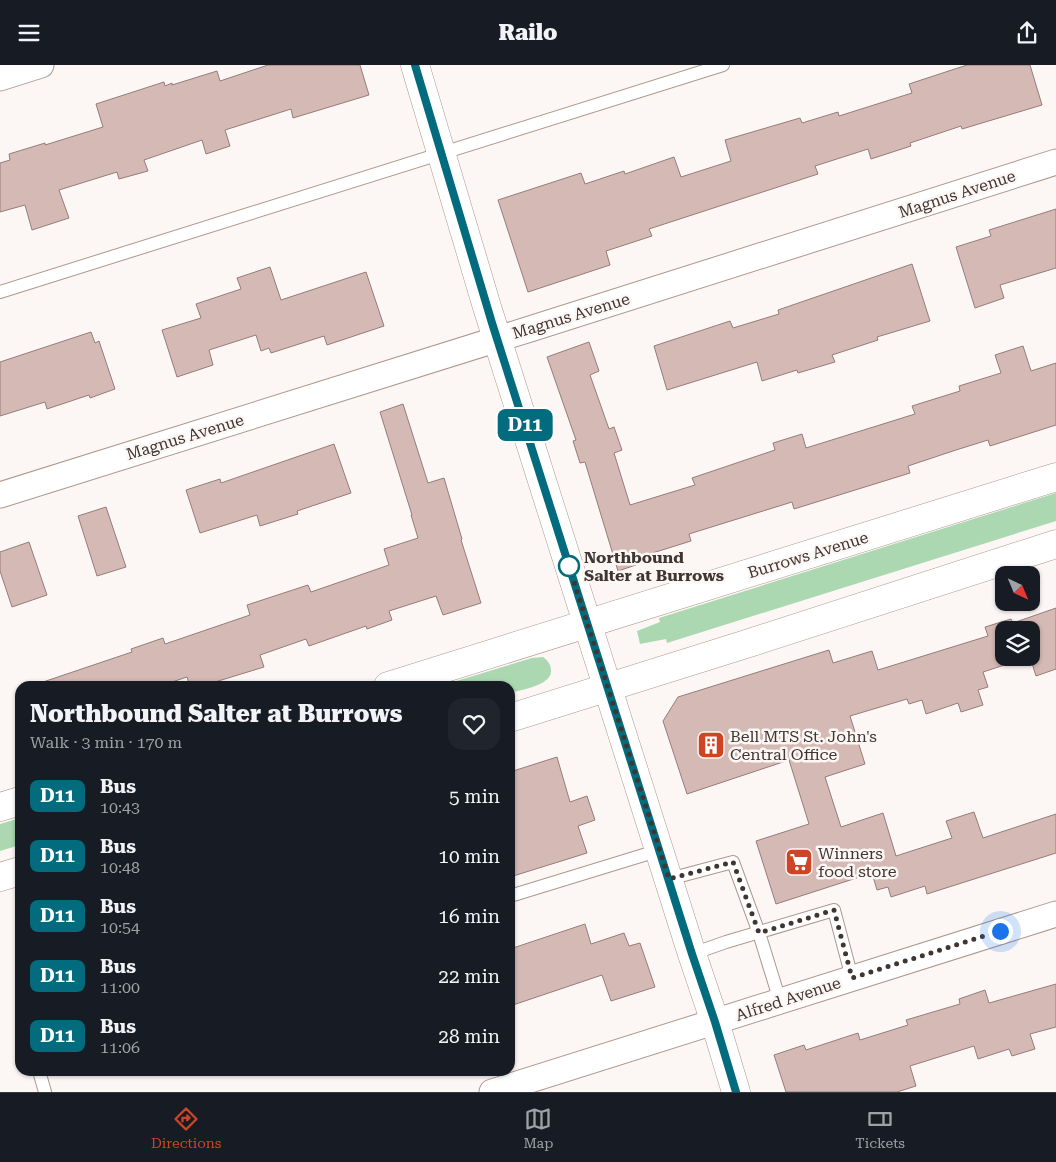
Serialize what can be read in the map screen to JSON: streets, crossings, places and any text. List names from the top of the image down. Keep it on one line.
{"streets":{"street":["Magnus Avenue","Burrows Avenue","Alfred Avenue"]},"places":{"other":["Northbound Salter at Burrows"],"building":["Bell MTS St. John's Central Office"],"supermarket":["Winners food store"]},"lines":["bus line D11"],"north":"bottom right","page":{"header":"Railo","on_map":"D11","heading":["Northbound Salter at Burrows","Walk · 3 min · 170 m"],"list":[{"mark":"D11","name":"Bus","note":"10:43","value":"5 min"},{"mark":"D11","name":"Bus","note":"10:48","value":"10 min"},{"mark":"D11","name":"Bus","note":"10:54","value":"16 min"},{"mark":"D11","name":"Bus","note":"11:00","value":"22 min"},{"mark":"D11","name":"Bus","note":"11:06","value":"28 min"}],"tabs":["Directions","Map","Tickets"]}}
